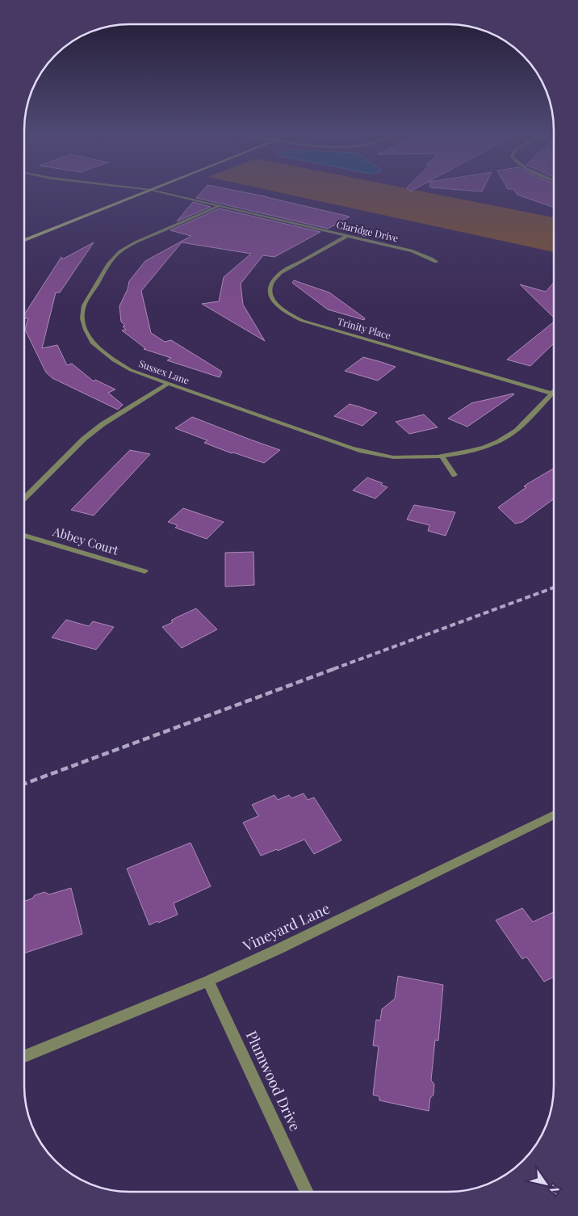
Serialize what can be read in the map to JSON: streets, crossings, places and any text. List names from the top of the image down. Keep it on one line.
{"streets":{"street":["Claridge Drive","Trinity Place","Sussex Lane","Abbey Court","Vineyard Lane","Plumwood Drive"]},"crossings":[["Claridge Drive","Trinity Place"],["Claridge Drive","Sussex Lane"],["Vineyard Lane","Plumwood Drive"]],"north":"bottom right"}
